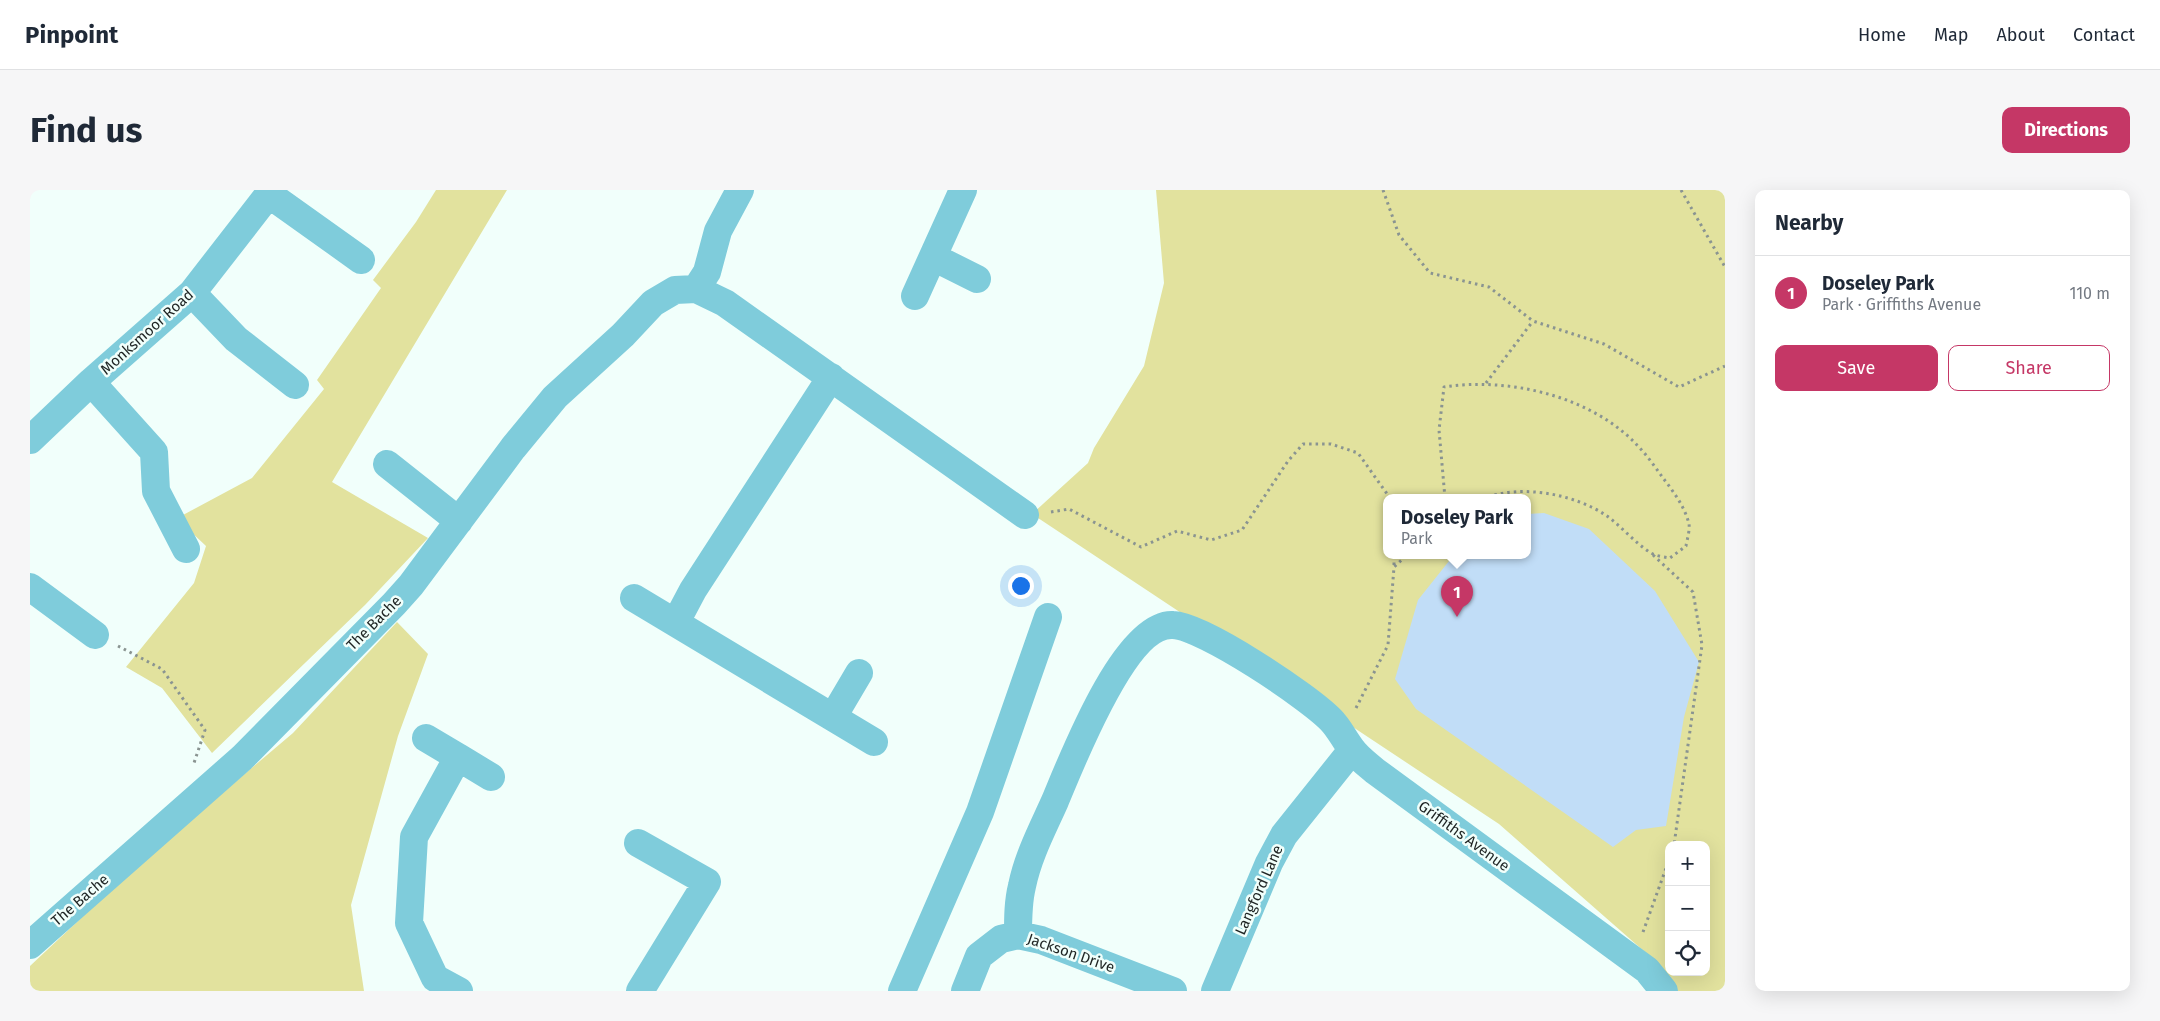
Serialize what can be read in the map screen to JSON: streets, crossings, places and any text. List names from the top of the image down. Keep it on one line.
{"streets":{"street":["Monksmoor Road","The Bache","Griffiths Avenue","Langford Lane","Jackson Drive"]},"crossings":[["Griffiths Avenue","Langford Lane"],["Griffiths Avenue","Jackson Drive"]],"page":{"header":"Pinpoint","nav":["Home","Map","About","Contact"],"buttons":["Directions",["Save","Share"]],"title":"Find us","heading":"Nearby","list":[{"mark":"1","name":"Doseley Park","note":"Park · Griffiths Avenue","value":"110 m"}],"popup":["Doseley Park","Park"],"pins":"1","map_buttons":["+","−"]}}
